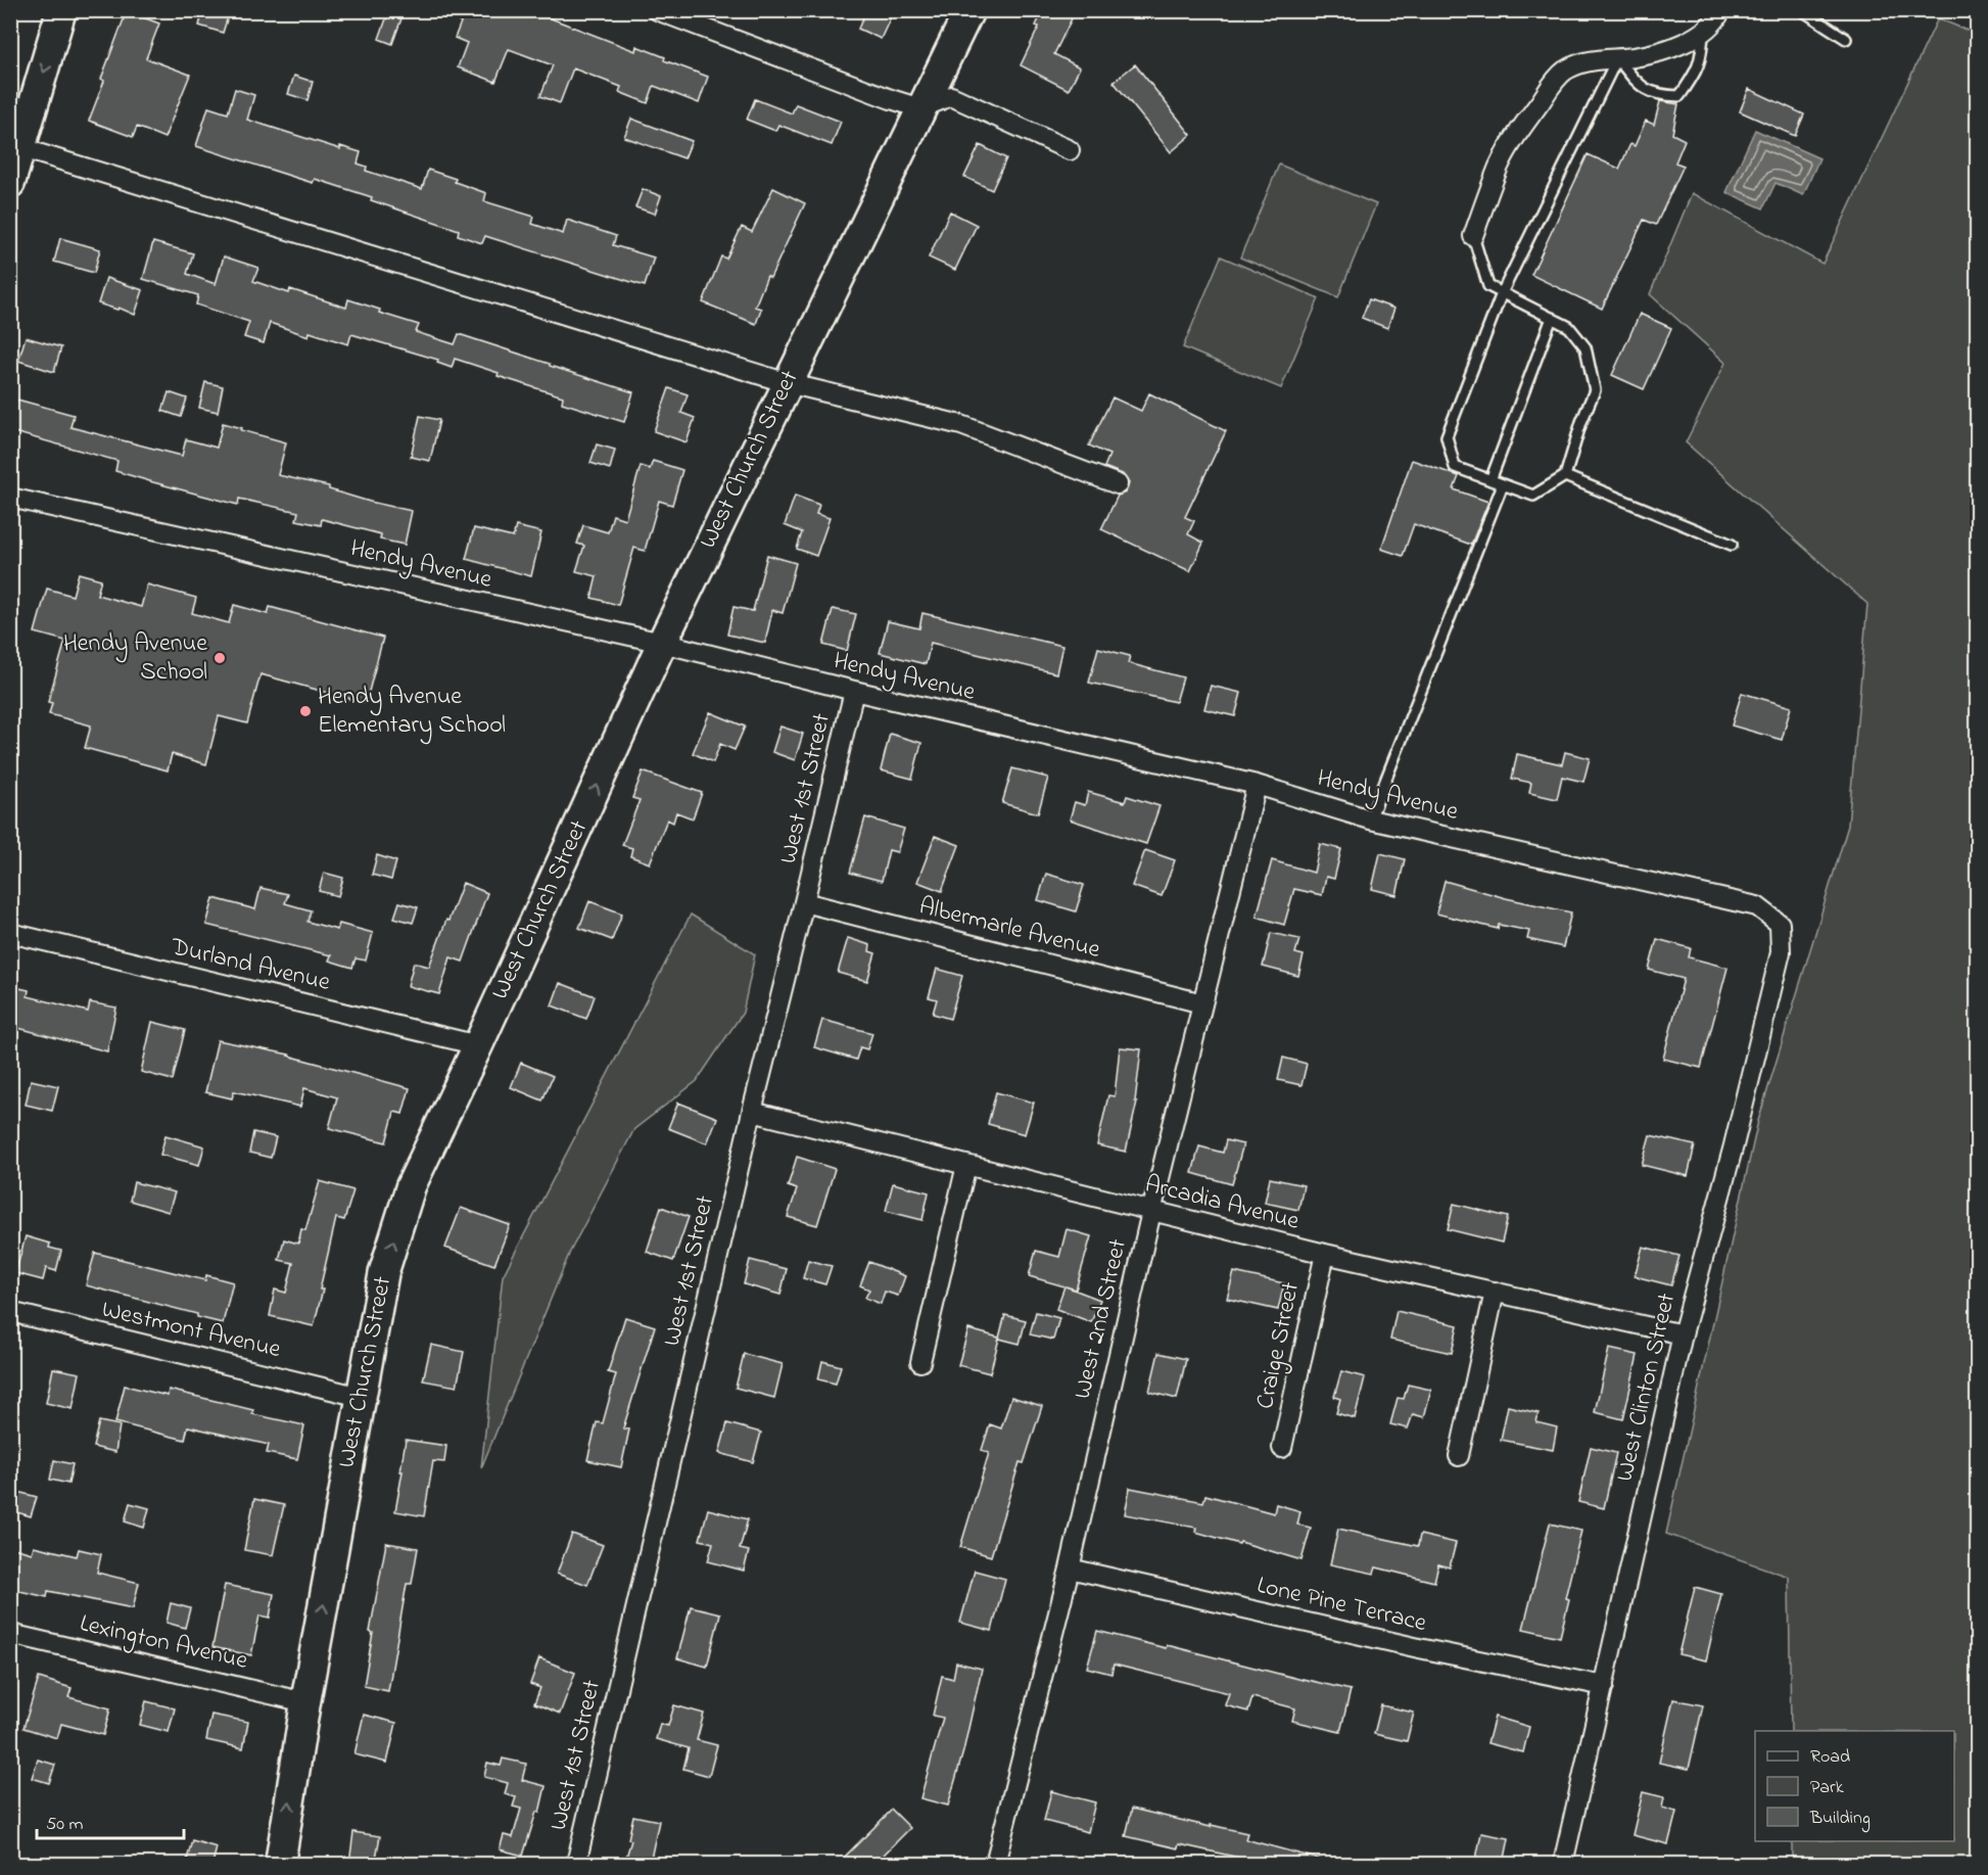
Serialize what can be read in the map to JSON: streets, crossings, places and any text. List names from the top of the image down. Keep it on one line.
{"streets":{"main road":["West Church Street"],"street":["Hendy Avenue","West 1st Street","Albermarle Avenue","Durland Avenue","Arcadia Avenue","West 2nd Street","Westmont Avenue","Craige Street","West Clinton Street","Lone Pine Terrace","Lexington Avenue"]},"crossings":[["West Church Street","Hendy Avenue"],["West Church Street","Durland Avenue"],["West Church Street","Westmont Avenue"],["West Church Street","Lexington Avenue"],["Hendy Avenue","West 1st Street"],["Hendy Avenue","West 2nd Street"],["Hendy Avenue","West Clinton Street"],["West 1st Street","Albermarle Avenue"],["West 1st Street","Arcadia Avenue"],["Albermarle Avenue","West 2nd Street"],["Arcadia Avenue","West 2nd Street"],["Arcadia Avenue","Craige Street"],["Arcadia Avenue","West Clinton Street"],["West 2nd Street","Lone Pine Terrace"],["West Clinton Street","Lone Pine Terrace"]],"one_way":["West Church Street"],"places":["Hendy Avenue School","Hendy Avenue Elementary School"],"legend":["Road","Park","Building"],"scale_bar":"50 m"}
